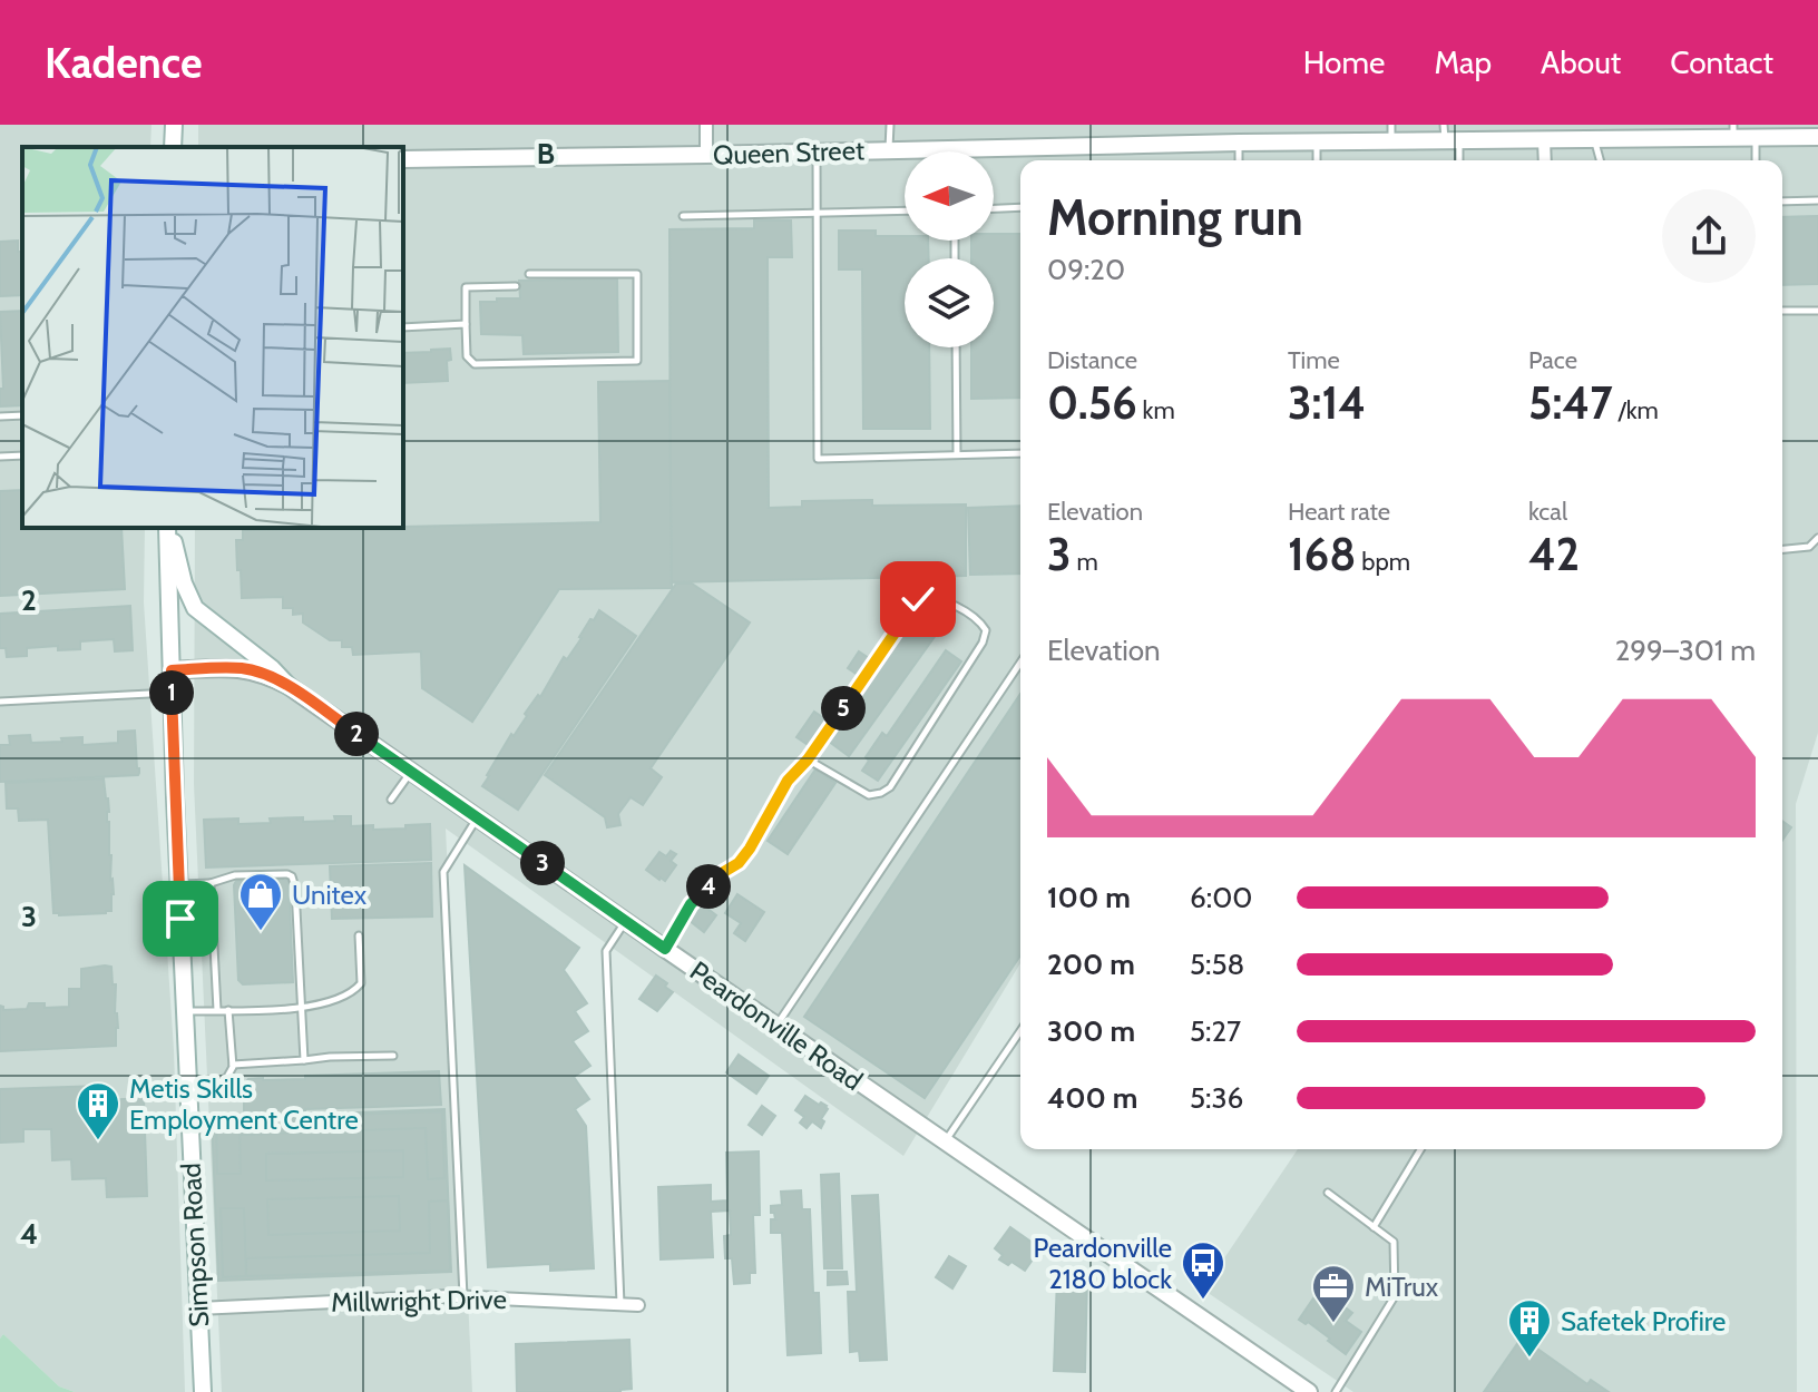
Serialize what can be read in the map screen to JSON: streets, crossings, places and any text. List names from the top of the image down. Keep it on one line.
{"streets":{"street":["Queen Street","Peardonville Road","Simpson Road","Millwright Drive"]},"crossings":[["Peardonville Road","Simpson Road"],["Simpson Road","Millwright Drive"]],"places":{"shop":["Unitex"],"building":["Metis Skills Employment Centre","Safetek Profire"],"bus stop":["Peardonville 2180 block"],"office":["MiTrux"]},"north":"left","page":{"header":"Kadence","nav":["Home","Map","About","Contact"],"heading":["Morning run","09:20"],"stats":[["Distance","0.56 km"],["Time","3:14"],["Pace","5:47 /km"],["Elevation","3 m"],["Heart rate","168 bpm"],["kcal","42"]],"chart":["Elevation","299–301 m"],"pins":["1","5","2","3","4"],"list":[{"name":"100 m","note":"6:00"},{"name":"200 m","note":"5:58"},{"name":"300 m","note":"5:27"},{"name":"400 m","note":"5:36"}]},"grid":{"columns":["B"],"rows":["2","3","4"]}}
